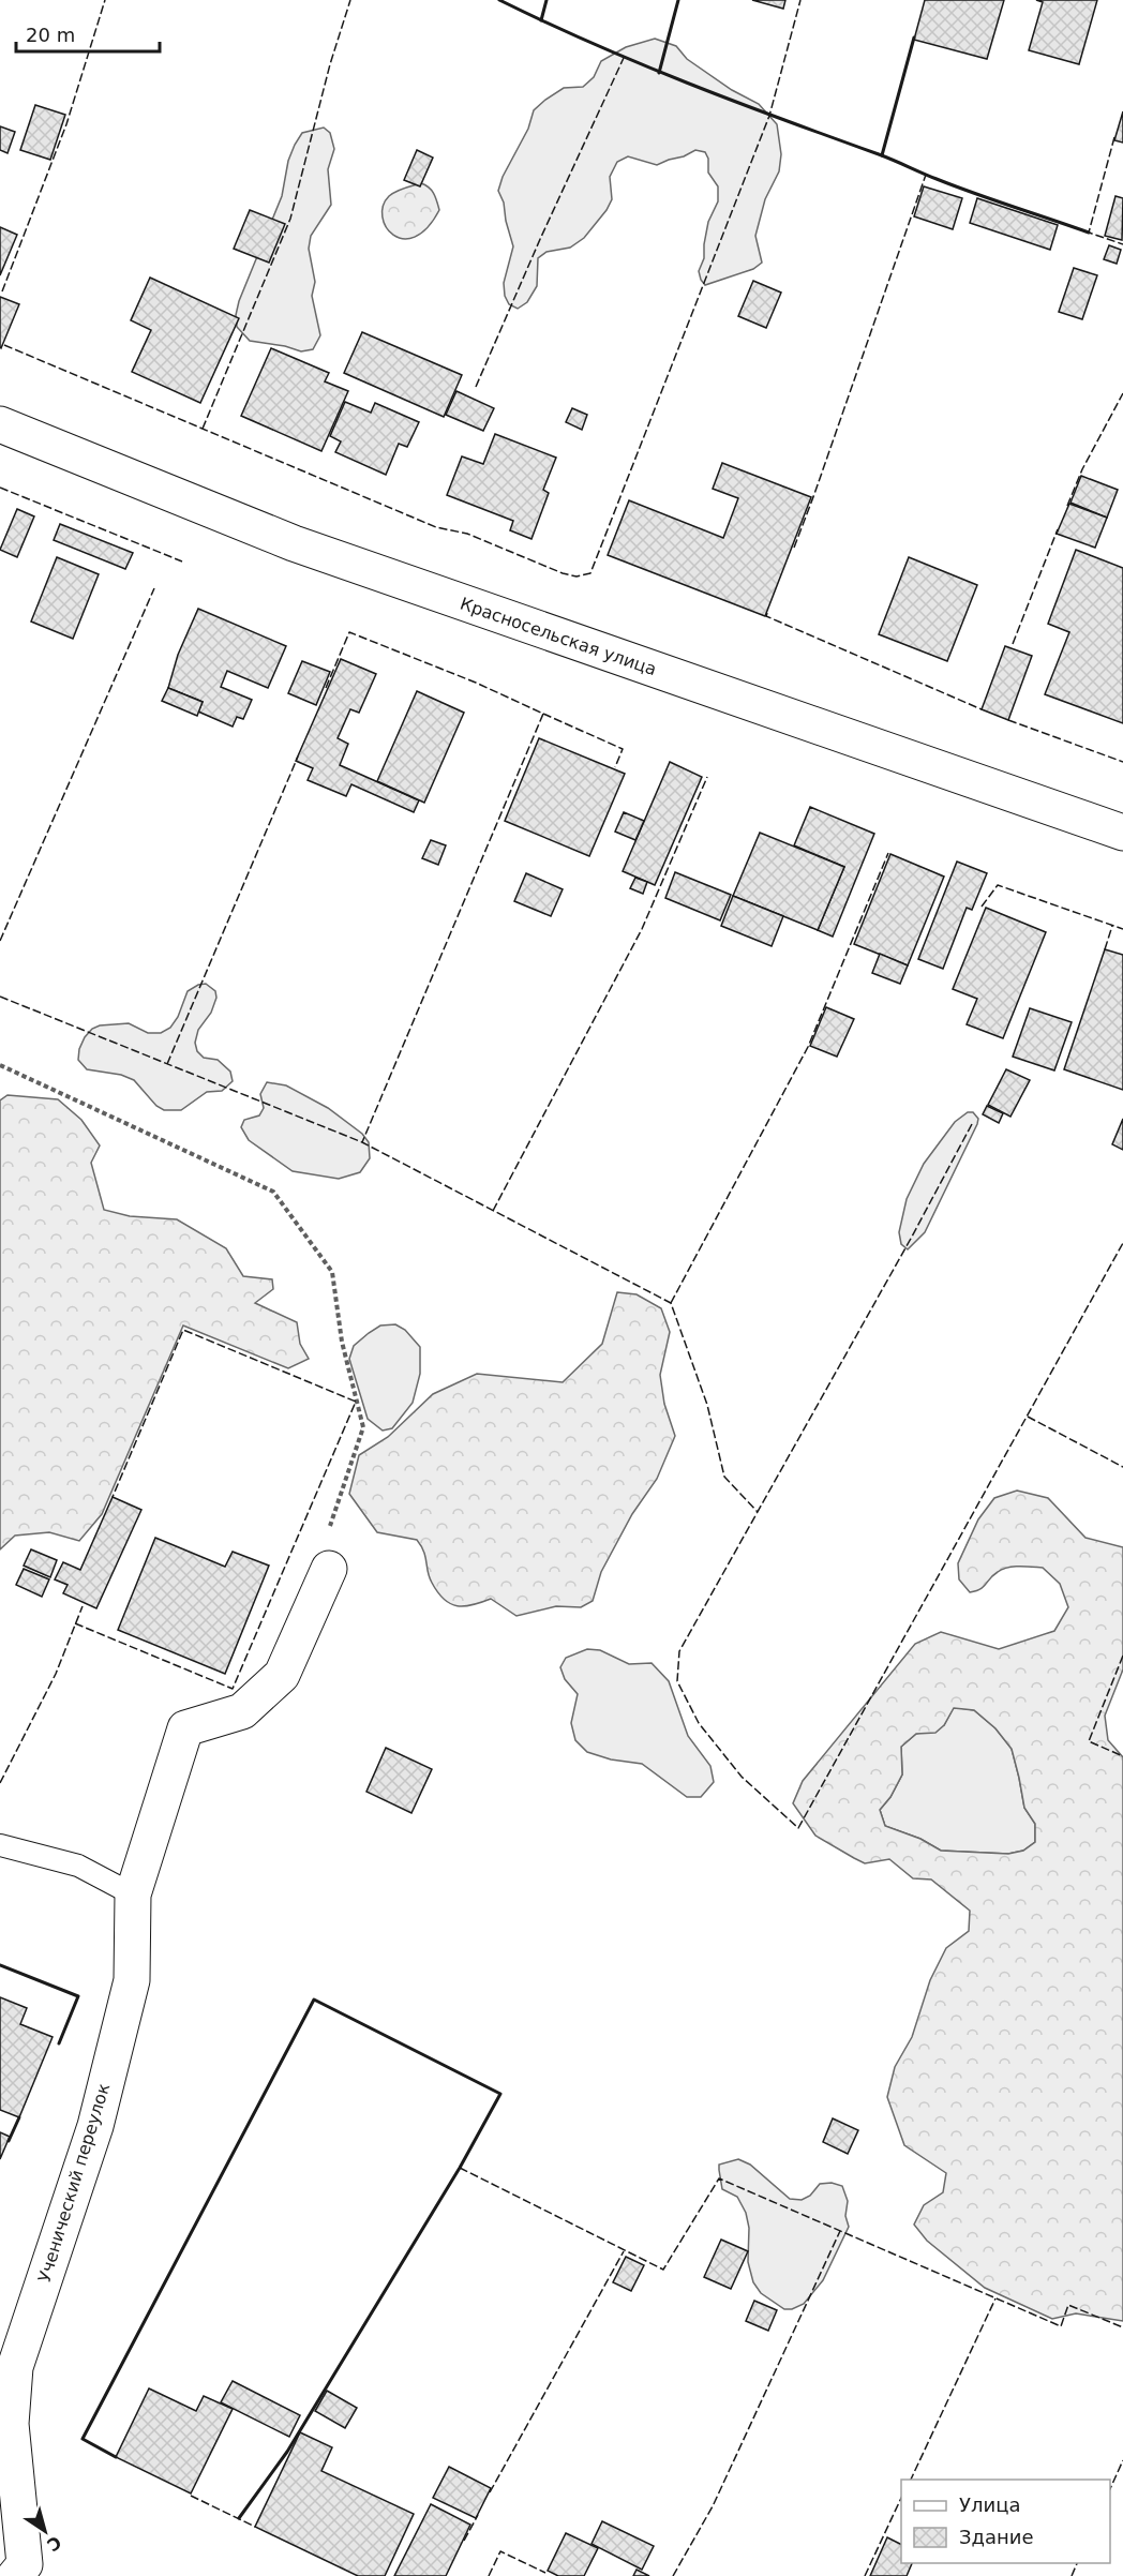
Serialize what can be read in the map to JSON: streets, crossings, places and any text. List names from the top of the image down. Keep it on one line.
{"streets":{"street":["Красносельская улица","Ученический переулок"]},"legend":["Улица","Здание"],"scale_bar":"20 m","north":"bottom right"}
